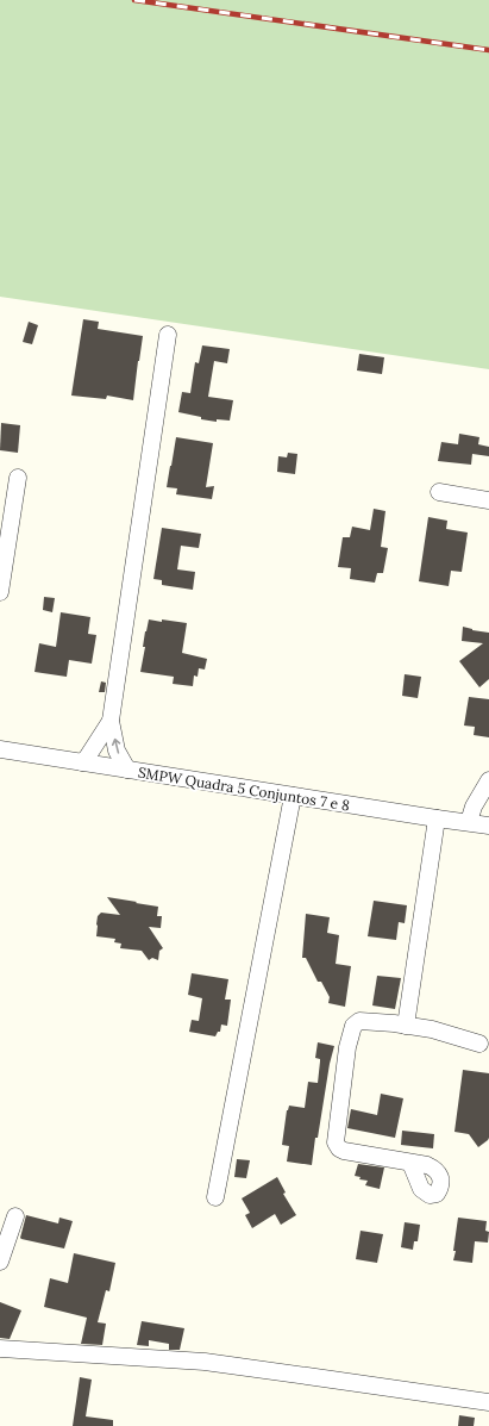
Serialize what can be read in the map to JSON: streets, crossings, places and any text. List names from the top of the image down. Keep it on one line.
{"streets":{"street":["SMPW Quadra 5 Conjuntos 7 e 8"]}}
